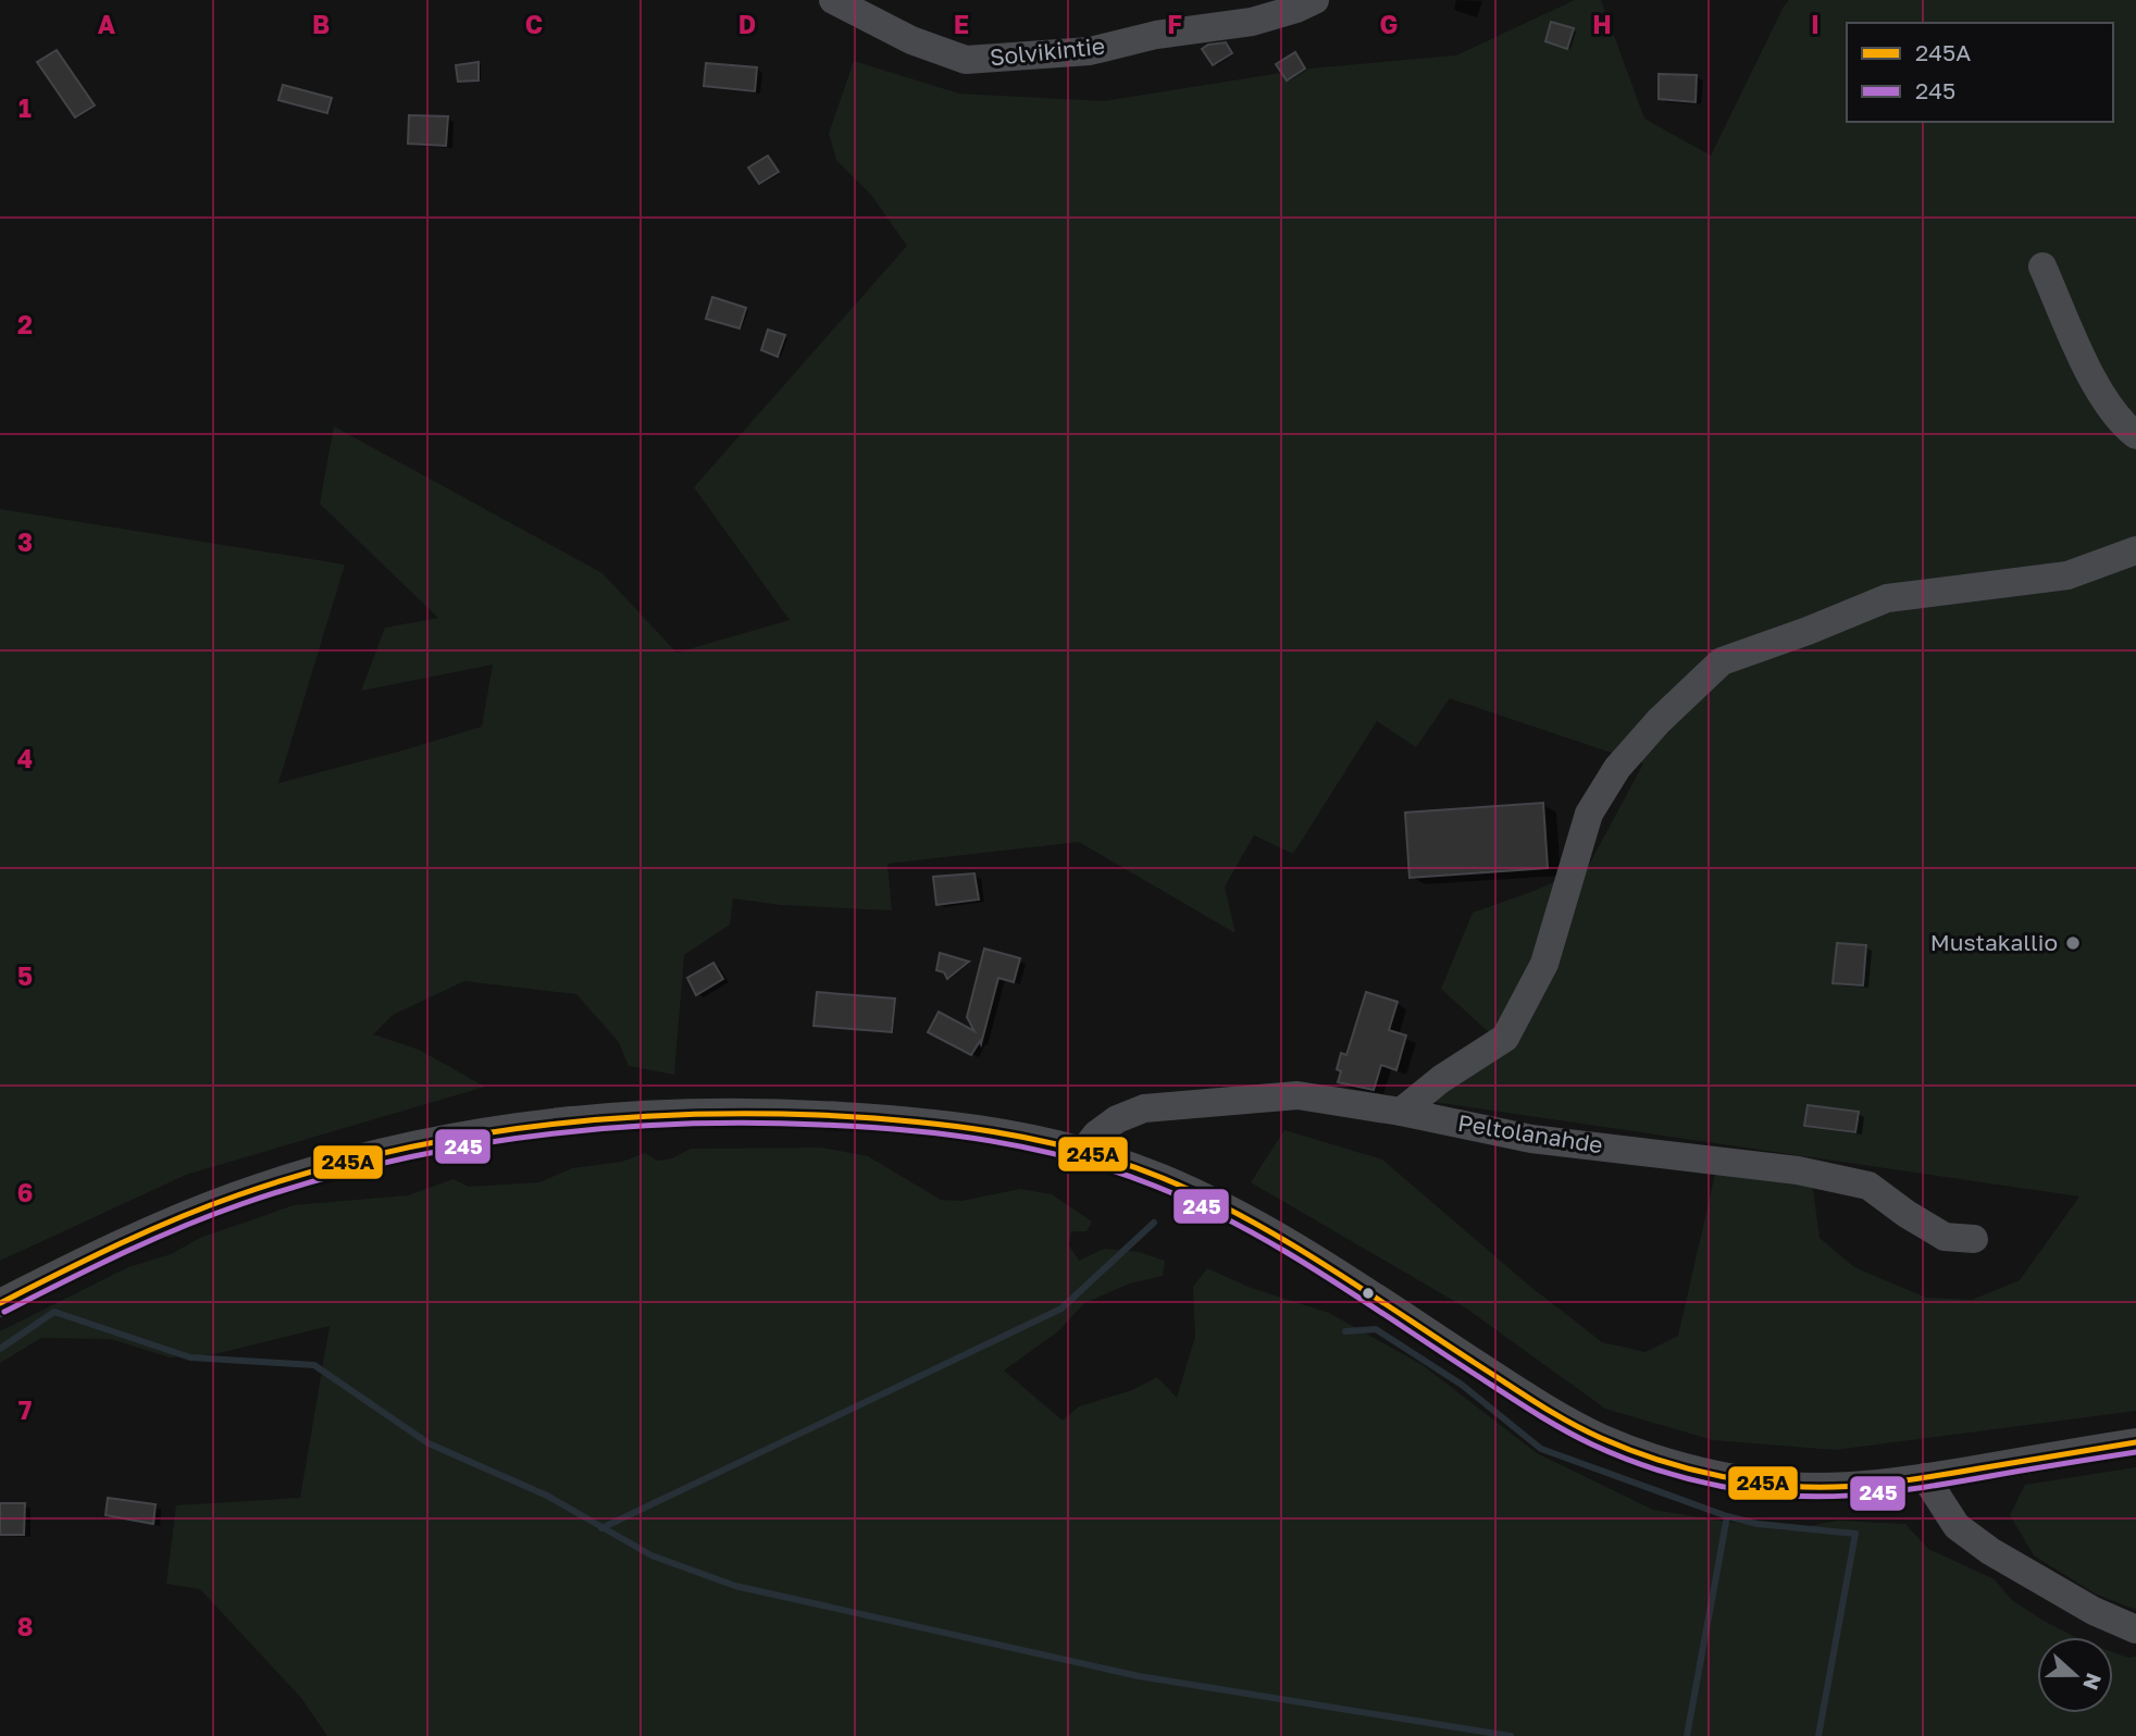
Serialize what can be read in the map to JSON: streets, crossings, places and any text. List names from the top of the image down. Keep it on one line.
{"streets":{"street":["Solvikintie","Peltolanahde"]},"places":["Mustakallio"],"lines":["transit line 245A","transit line 245"],"legend":["245A","245"],"north":"right","grid":{"columns":["A","B","C","D","E","F","G","H","I"],"rows":["1","2","3","4","5","6","7","8"]}}
